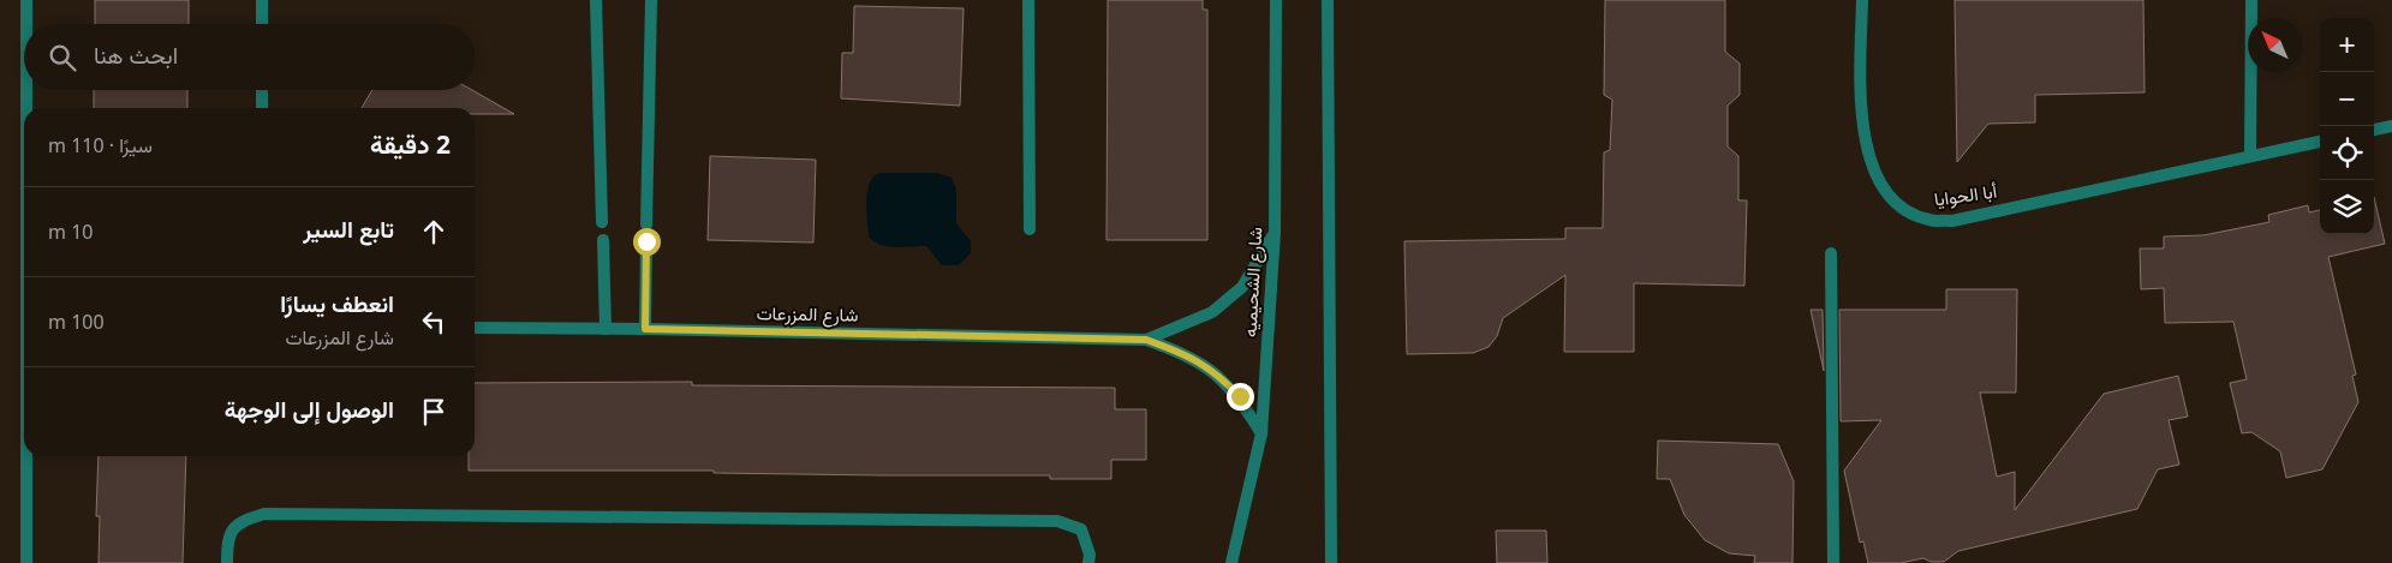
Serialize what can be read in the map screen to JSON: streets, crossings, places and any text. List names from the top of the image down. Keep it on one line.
{"streets":{"street":["أبا الحوايا","شارع الشحيميه","شارع المزرعات"]},"crossings":[["شارع الشحيميه","شارع المزرعات"]],"north":"top left","page":{"map_buttons":["+","−"],"search":"ابحث هنا","heading":["2 دقيقة","سيرًا · 110 m"],"list":[["تابع السير","10 m"],["انعطف يسارًا","شارع المزرعات","100 m"],"الوصول إلى الوجهة"]}}
